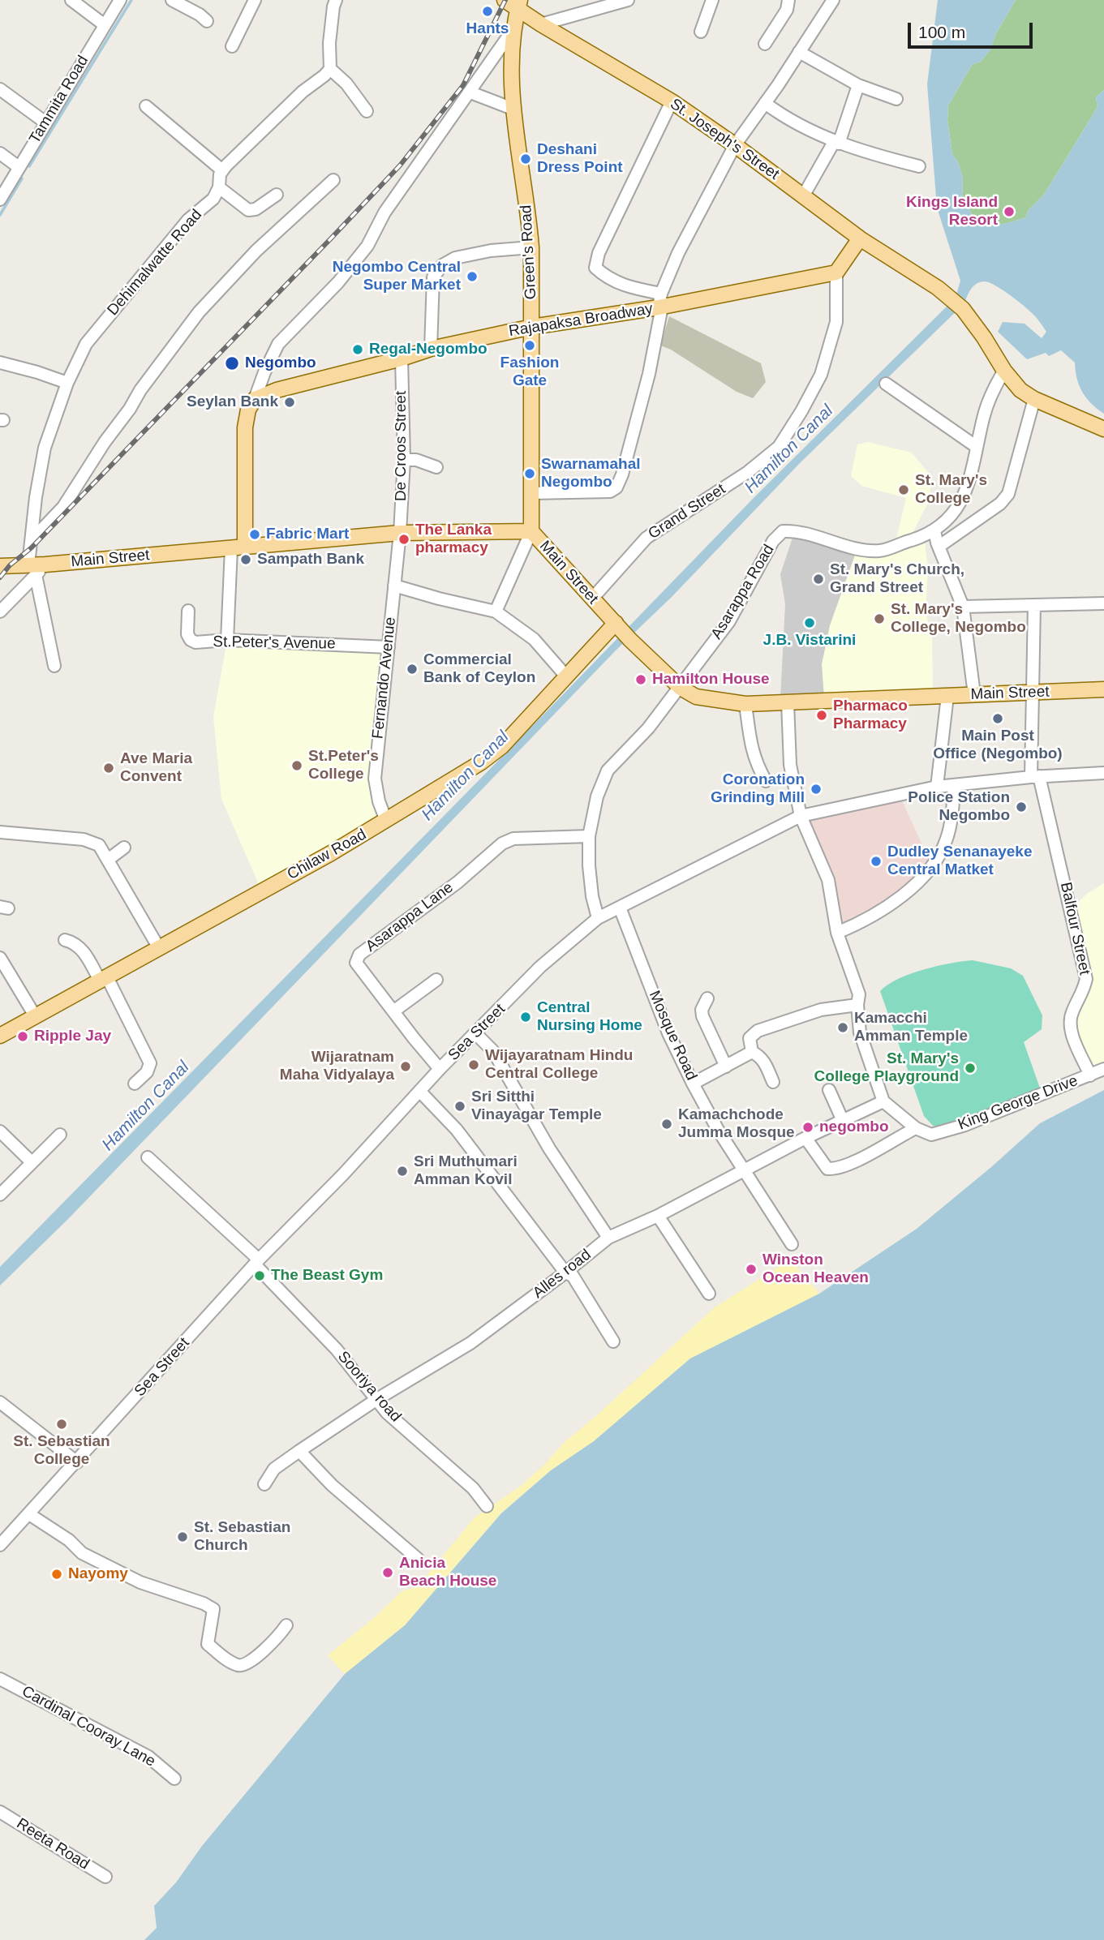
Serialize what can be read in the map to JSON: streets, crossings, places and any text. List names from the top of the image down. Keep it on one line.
{"streets":{"main road":["St. Joseph's Street","Green's Road","Rajapaksa Broadway","Main Street","Chilaw Road"],"street":["Tammita Road","Dehimalwatte Road","De Croos Street","Grand Street","Asarappa Road","St.Peter's Avenue","Fernando Avenue","Asarappa Lane","Balfour Street","Sea Street","Mosque Road","King George Drive","Alles road","Sooriya road","Cardinal Cooray Lane","Reeta Road"]},"crossings":[["St. Joseph's Street","Green's Road"],["St. Joseph's Street","Asarappa Road"],["Green's Road","Rajapaksa Broadway"],["Green's Road","Main Street"],["Dehimalwatte Road","Main Street"],["Rajapaksa Broadway","De Croos Street"],["Rajapaksa Broadway","Grand Street"],["De Croos Street","Main Street"],["De Croos Street","Fernando Avenue"],["Grand Street","Main Street"],["Main Street","Asarappa Road"],["Main Street","Fernando Avenue"],["Main Street","Chilaw Road"],["Main Street","Balfour Street"],["Asarappa Road","Asarappa Lane"],["Asarappa Road","Sea Street"],["St.Peter's Avenue","Fernando Avenue"],["Fernando Avenue","Chilaw Road"],["Asarappa Lane","Sea Street"],["Balfour Street","Sea Street"],["Balfour Street","King George Drive"],["Sea Street","Mosque Road"],["Sea Street","Sooriya road"],["Mosque Road","Alles road"],["Alles road","Sooriya road"]],"water":["Hamilton Canal"],"places":["Hants","Deshani Dress Point","Kings Island Resort","Negombo Central Super Market","Fashion Gate","Regal-Negombo","Negombo","Seylan Bank","Swarnamahal Negombo","St. Mary's College","Fabric Mart","The Lanka pharmacy","Sampath Bank","St. Mary's Church, Grand Street","St. Mary's College, Negombo","J.B. Vistarini","Commercial Bank of Ceylon","Hamilton House","Pharmaco Pharmacy","Main Post Office (Negombo)","St.Peter's College","Ave Maria Convent","Coronation Grinding Mill","Police Station Negombo","Dudley Senanayeke Central Matket","Central Nursing Home","Kamacchi Amman Temple","Ripple Jay","Wijayaratnam Hindu Central College","Wijaratnam Maha Vidyalaya","St. Mary's College Playground","Sri Sitthi Vinayagar Temple","Kamachchode Jumma Mosque","negombo","Sri Muthumari Amman Kovil","Winston Ocean Heaven","The Beast Gym","St. Sebastian College","St. Sebastian Church","Anicia Beach House","Nayomy"],"scale_bar":"100 m"}
